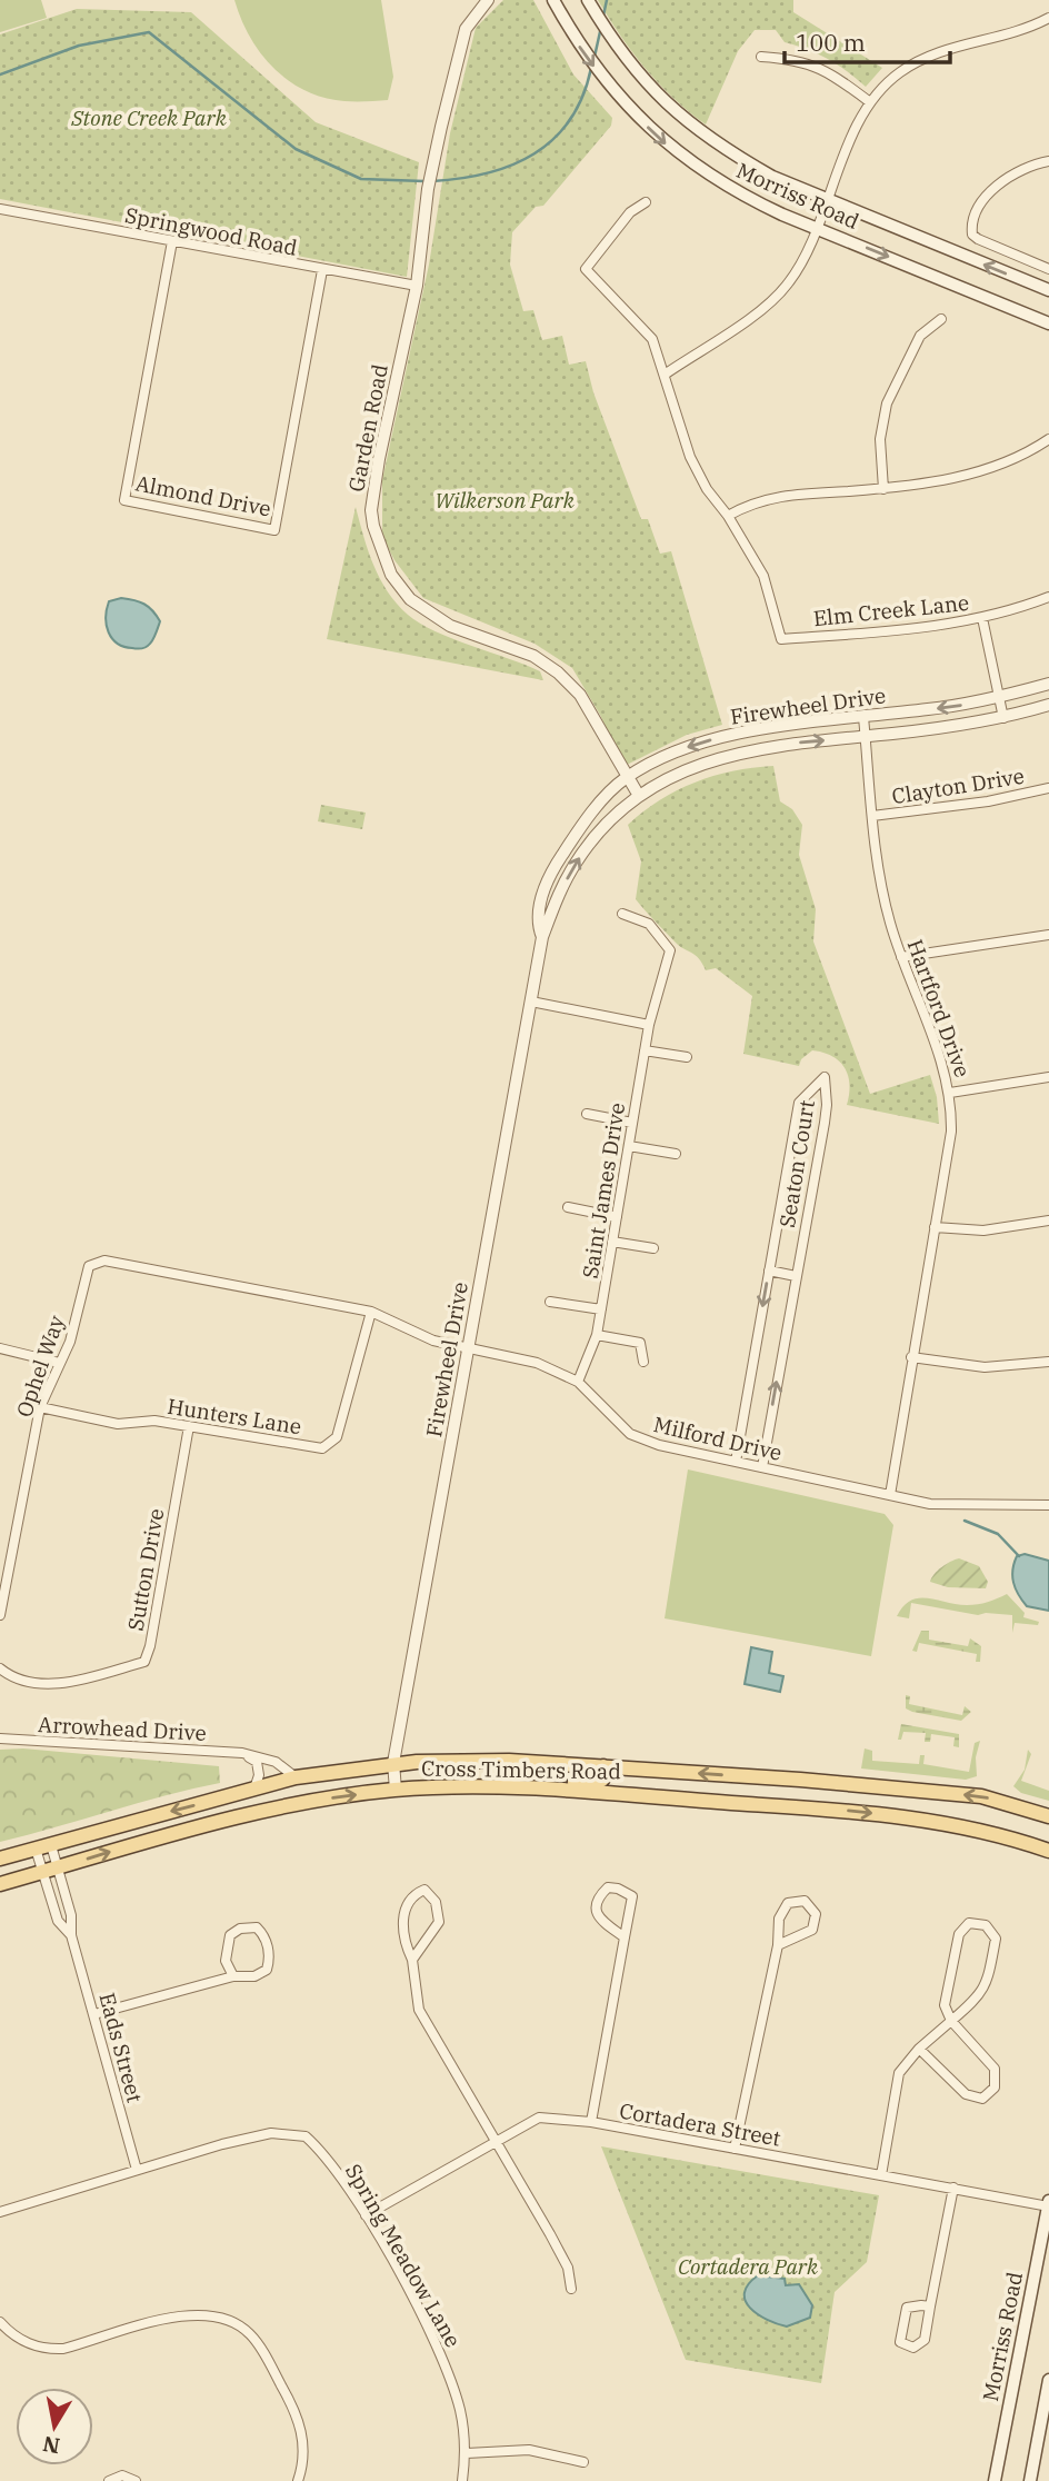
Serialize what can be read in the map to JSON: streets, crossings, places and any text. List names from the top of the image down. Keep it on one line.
{"streets":{"main road":["Morriss Road","Cross Timbers Road"],"street":["Springwood Road","Garden Road","Almond Drive","Elm Creek Lane","Firewheel Drive","Clayton Drive","Hartford Drive","Seaton Court","Saint James Drive","Ophel Way","Hunters Lane","Milford Drive","Sutton Drive","Arrowhead Drive","Eads Street","Cortadera Street","Spring Meadow Lane"]},"crossings":[["Morriss Road","Cortadera Street"],["Springwood Road","Garden Road"],["Springwood Road","Almond Drive"],["Garden Road","Firewheel Drive"],["Firewheel Drive","Hartford Drive"],["Firewheel Drive","Milford Drive"],["Firewheel Drive","Cross Timbers Road"],["Clayton Drive","Hartford Drive"],["Hartford Drive","Milford Drive"],["Seaton Court","Milford Drive"],["Saint James Drive","Milford Drive"],["Ophel Way","Hunters Lane"],["Ophel Way","Milford Drive"],["Hunters Lane","Milford Drive"],["Hunters Lane","Sutton Drive"],["Arrowhead Drive","Cross Timbers Road"],["Cross Timbers Road","Eads Street"],["Eads Street","Spring Meadow Lane"],["Cortadera Street","Spring Meadow Lane"]],"parks":["Stone Creek Park","Wilkerson Park","Cortadera Park"],"scale_bar":"100 m","north":"bottom"}
